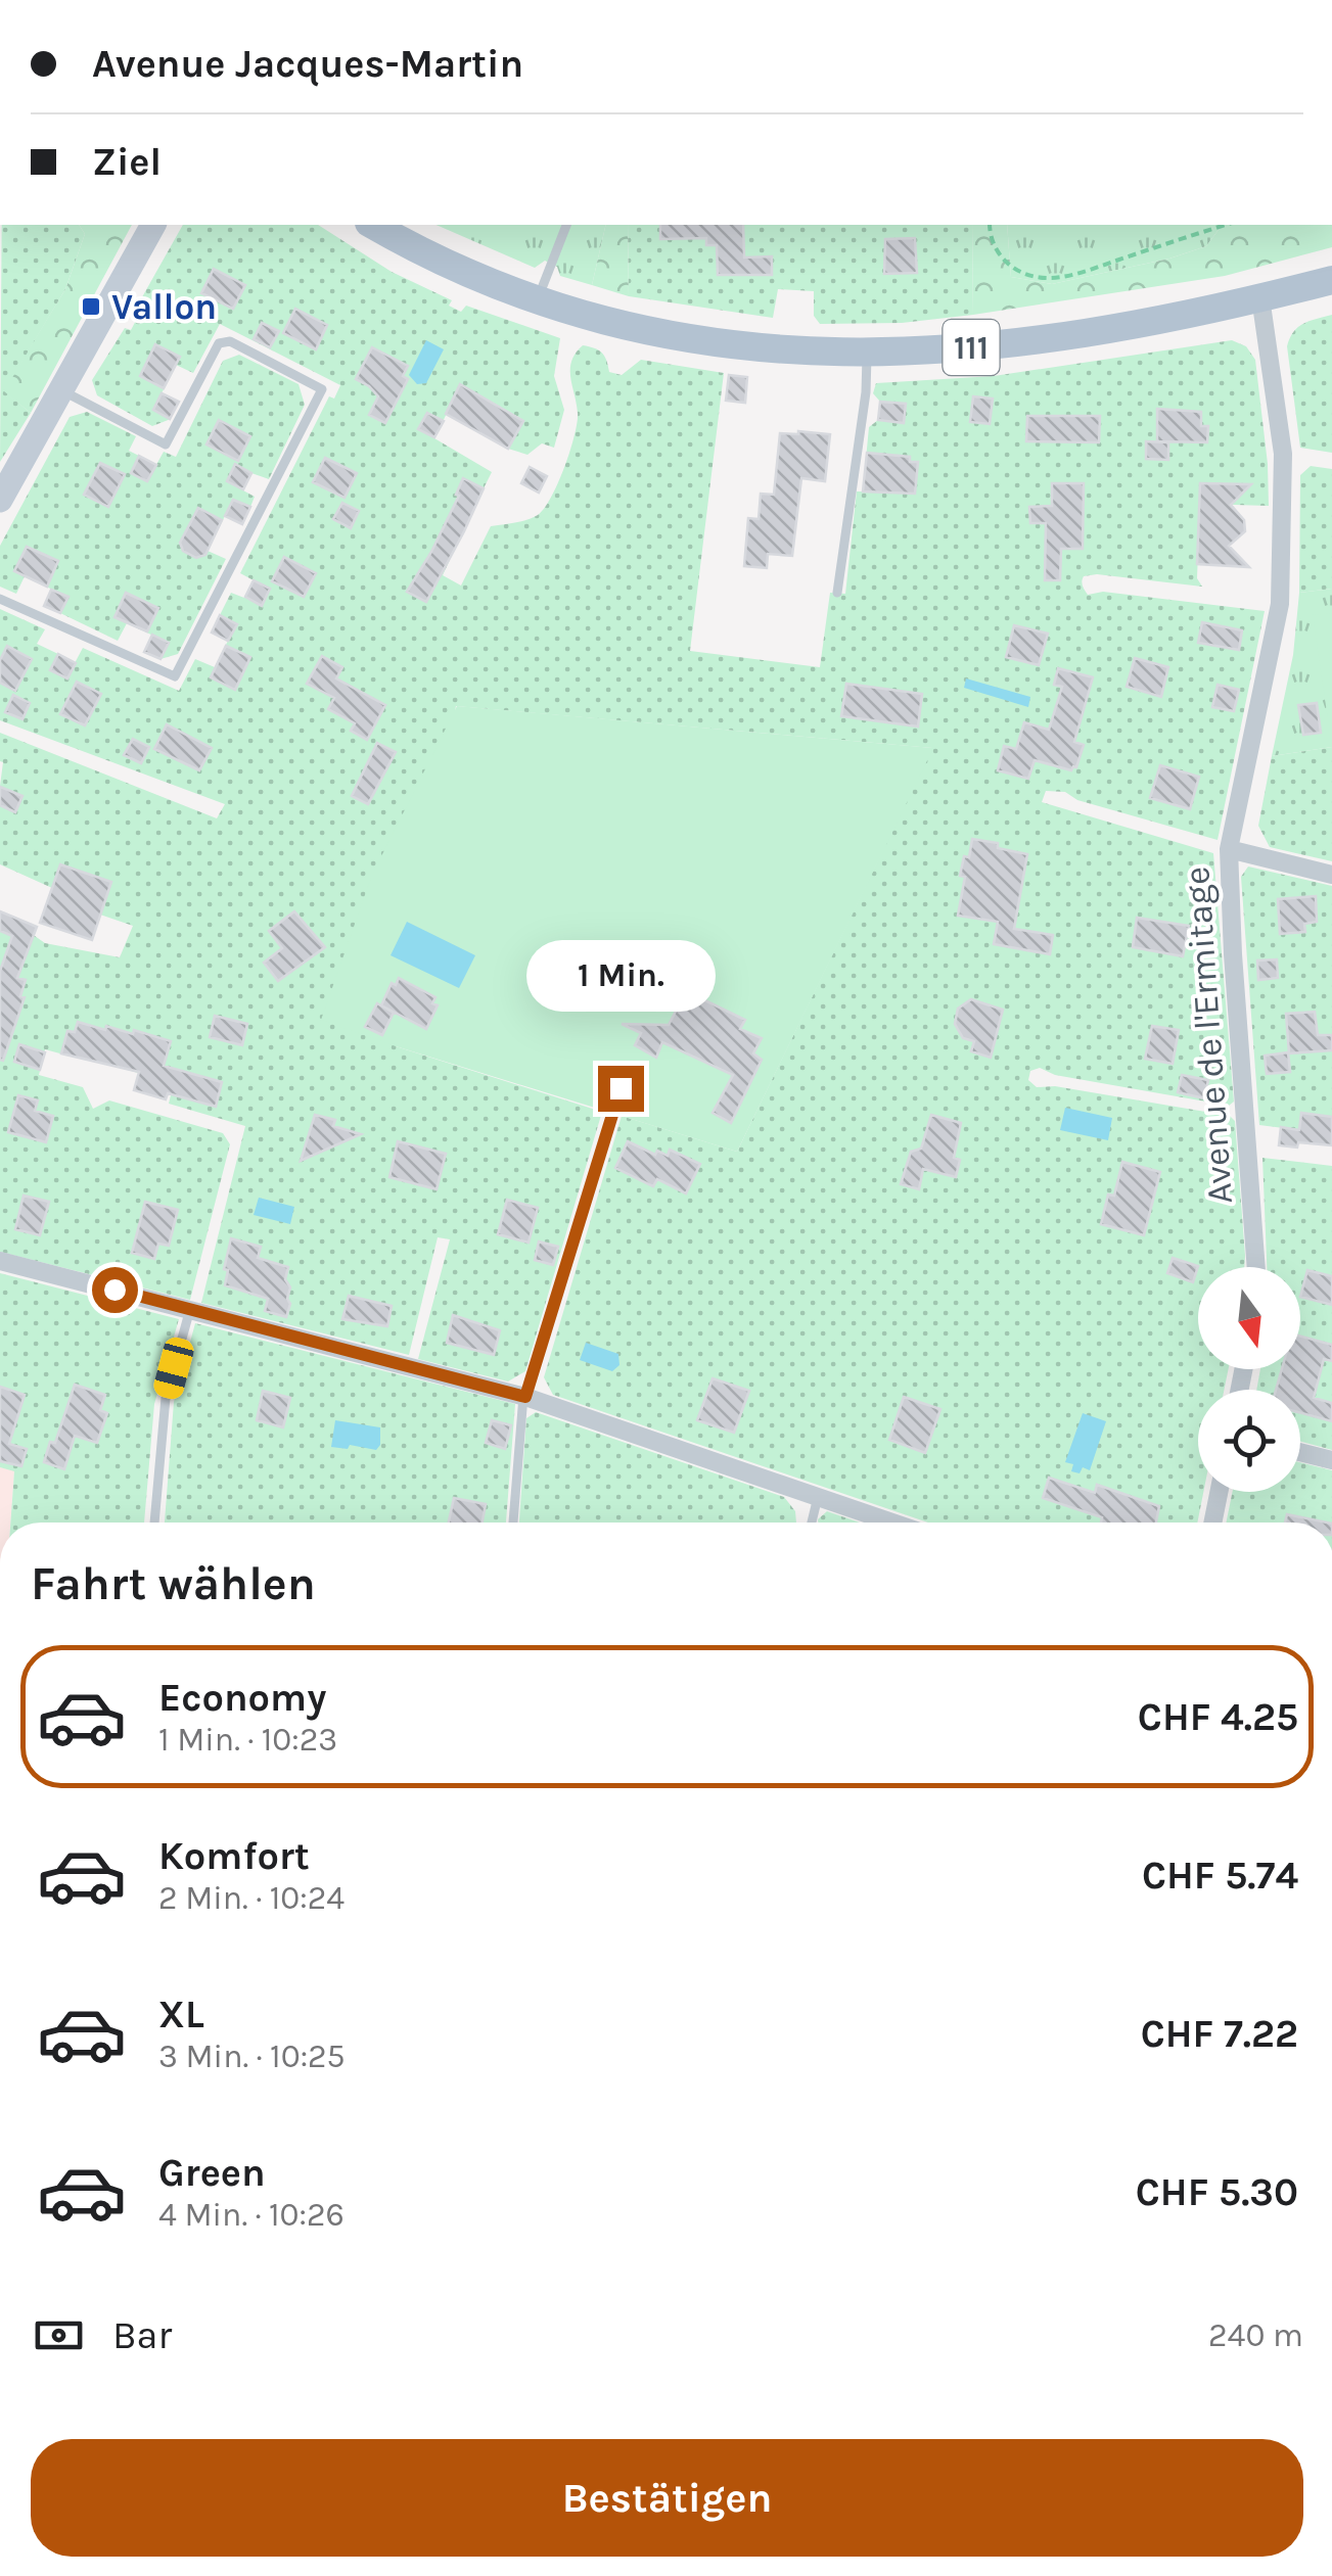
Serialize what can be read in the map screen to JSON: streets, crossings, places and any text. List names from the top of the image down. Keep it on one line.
{"streets":{"main road":["111"],"street":["Avenue de l'Ermitage"]},"crossings":[["111","Avenue de l'Ermitage"]],"places":{"transit":["Vallon"]},"north":"bottom","page":{"banner":["Avenue Jacques-Martin","Ziel"],"bubble":"1 Min.","heading":"Fahrt wählen","list":[{"name":"Economy","note":"1 Min. · 10:23","value":"CHF 4.25"},{"name":"Komfort","note":"2 Min. · 10:24","value":"CHF 5.74"},{"name":"XL","note":"3 Min. · 10:25","value":"CHF 7.22"},{"name":"Green","note":"4 Min. · 10:26","value":"CHF 5.30"}],"pay":["Bar","240 m"],"buttons":"Bestätigen"}}
